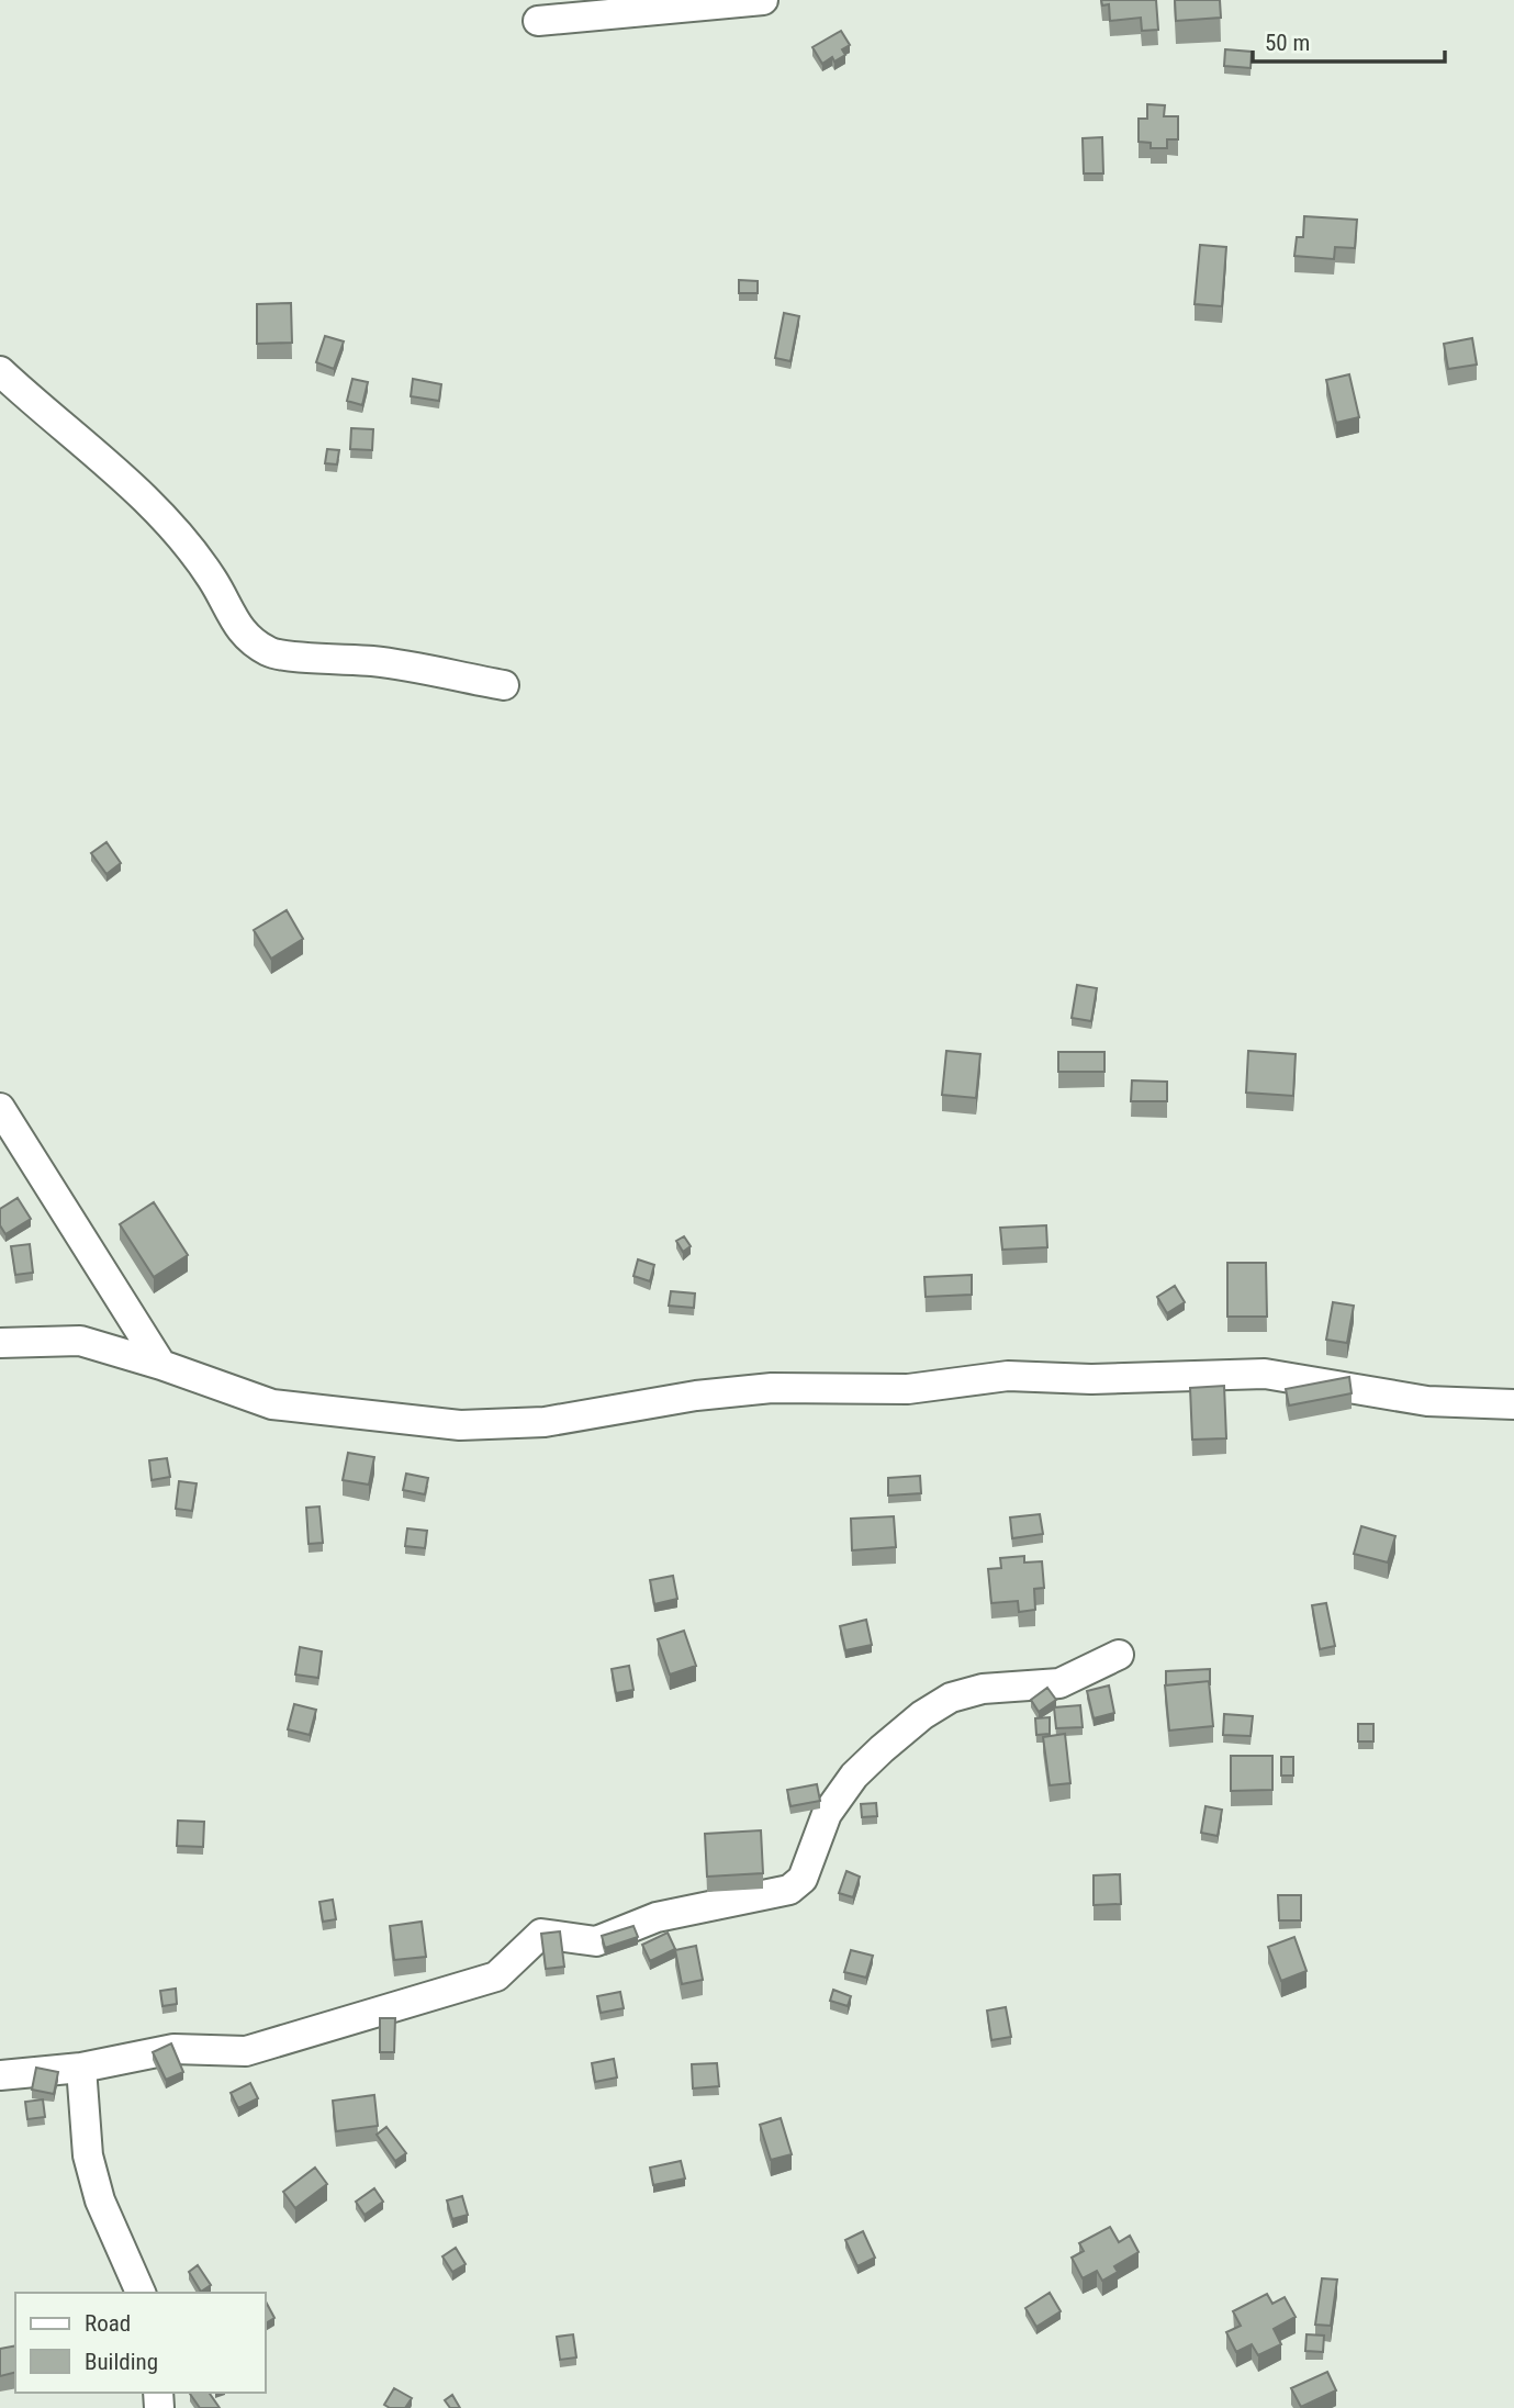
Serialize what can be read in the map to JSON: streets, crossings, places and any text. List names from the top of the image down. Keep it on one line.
{"legend":["Road","Building"],"scale_bar":"50 m"}
